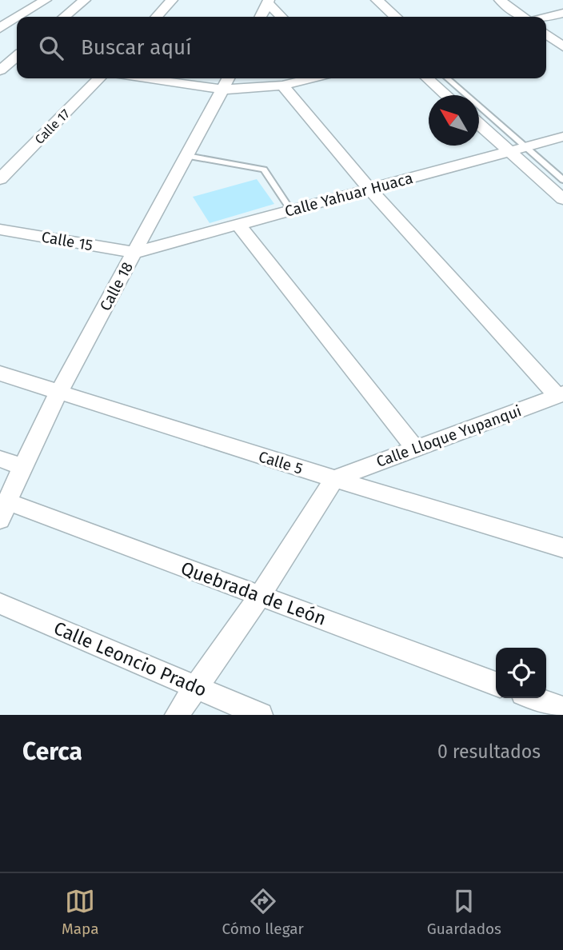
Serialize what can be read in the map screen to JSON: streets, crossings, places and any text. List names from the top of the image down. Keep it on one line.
{"streets":{"street":["Calle 17","Calle Yahuar Huaca","Calle 15","Calle 18","Calle Lloque Yupanqui","Calle 5","Quebrada de León","Calle Leoncio Prado"]},"crossings":[["Calle Yahuar Huaca","Calle 15"],["Calle Yahuar Huaca","Calle 18"],["Calle 15","Calle 18"],["Calle 18","Calle 5"],["Calle 18","Quebrada de León"],["Calle Lloque Yupanqui","Calle 5"]],"north":"top left","page":{"search":"Buscar aquí","heading":["Cerca","0 resultados"],"nav":["Mapa","Cómo llegar","Guardados"]}}
